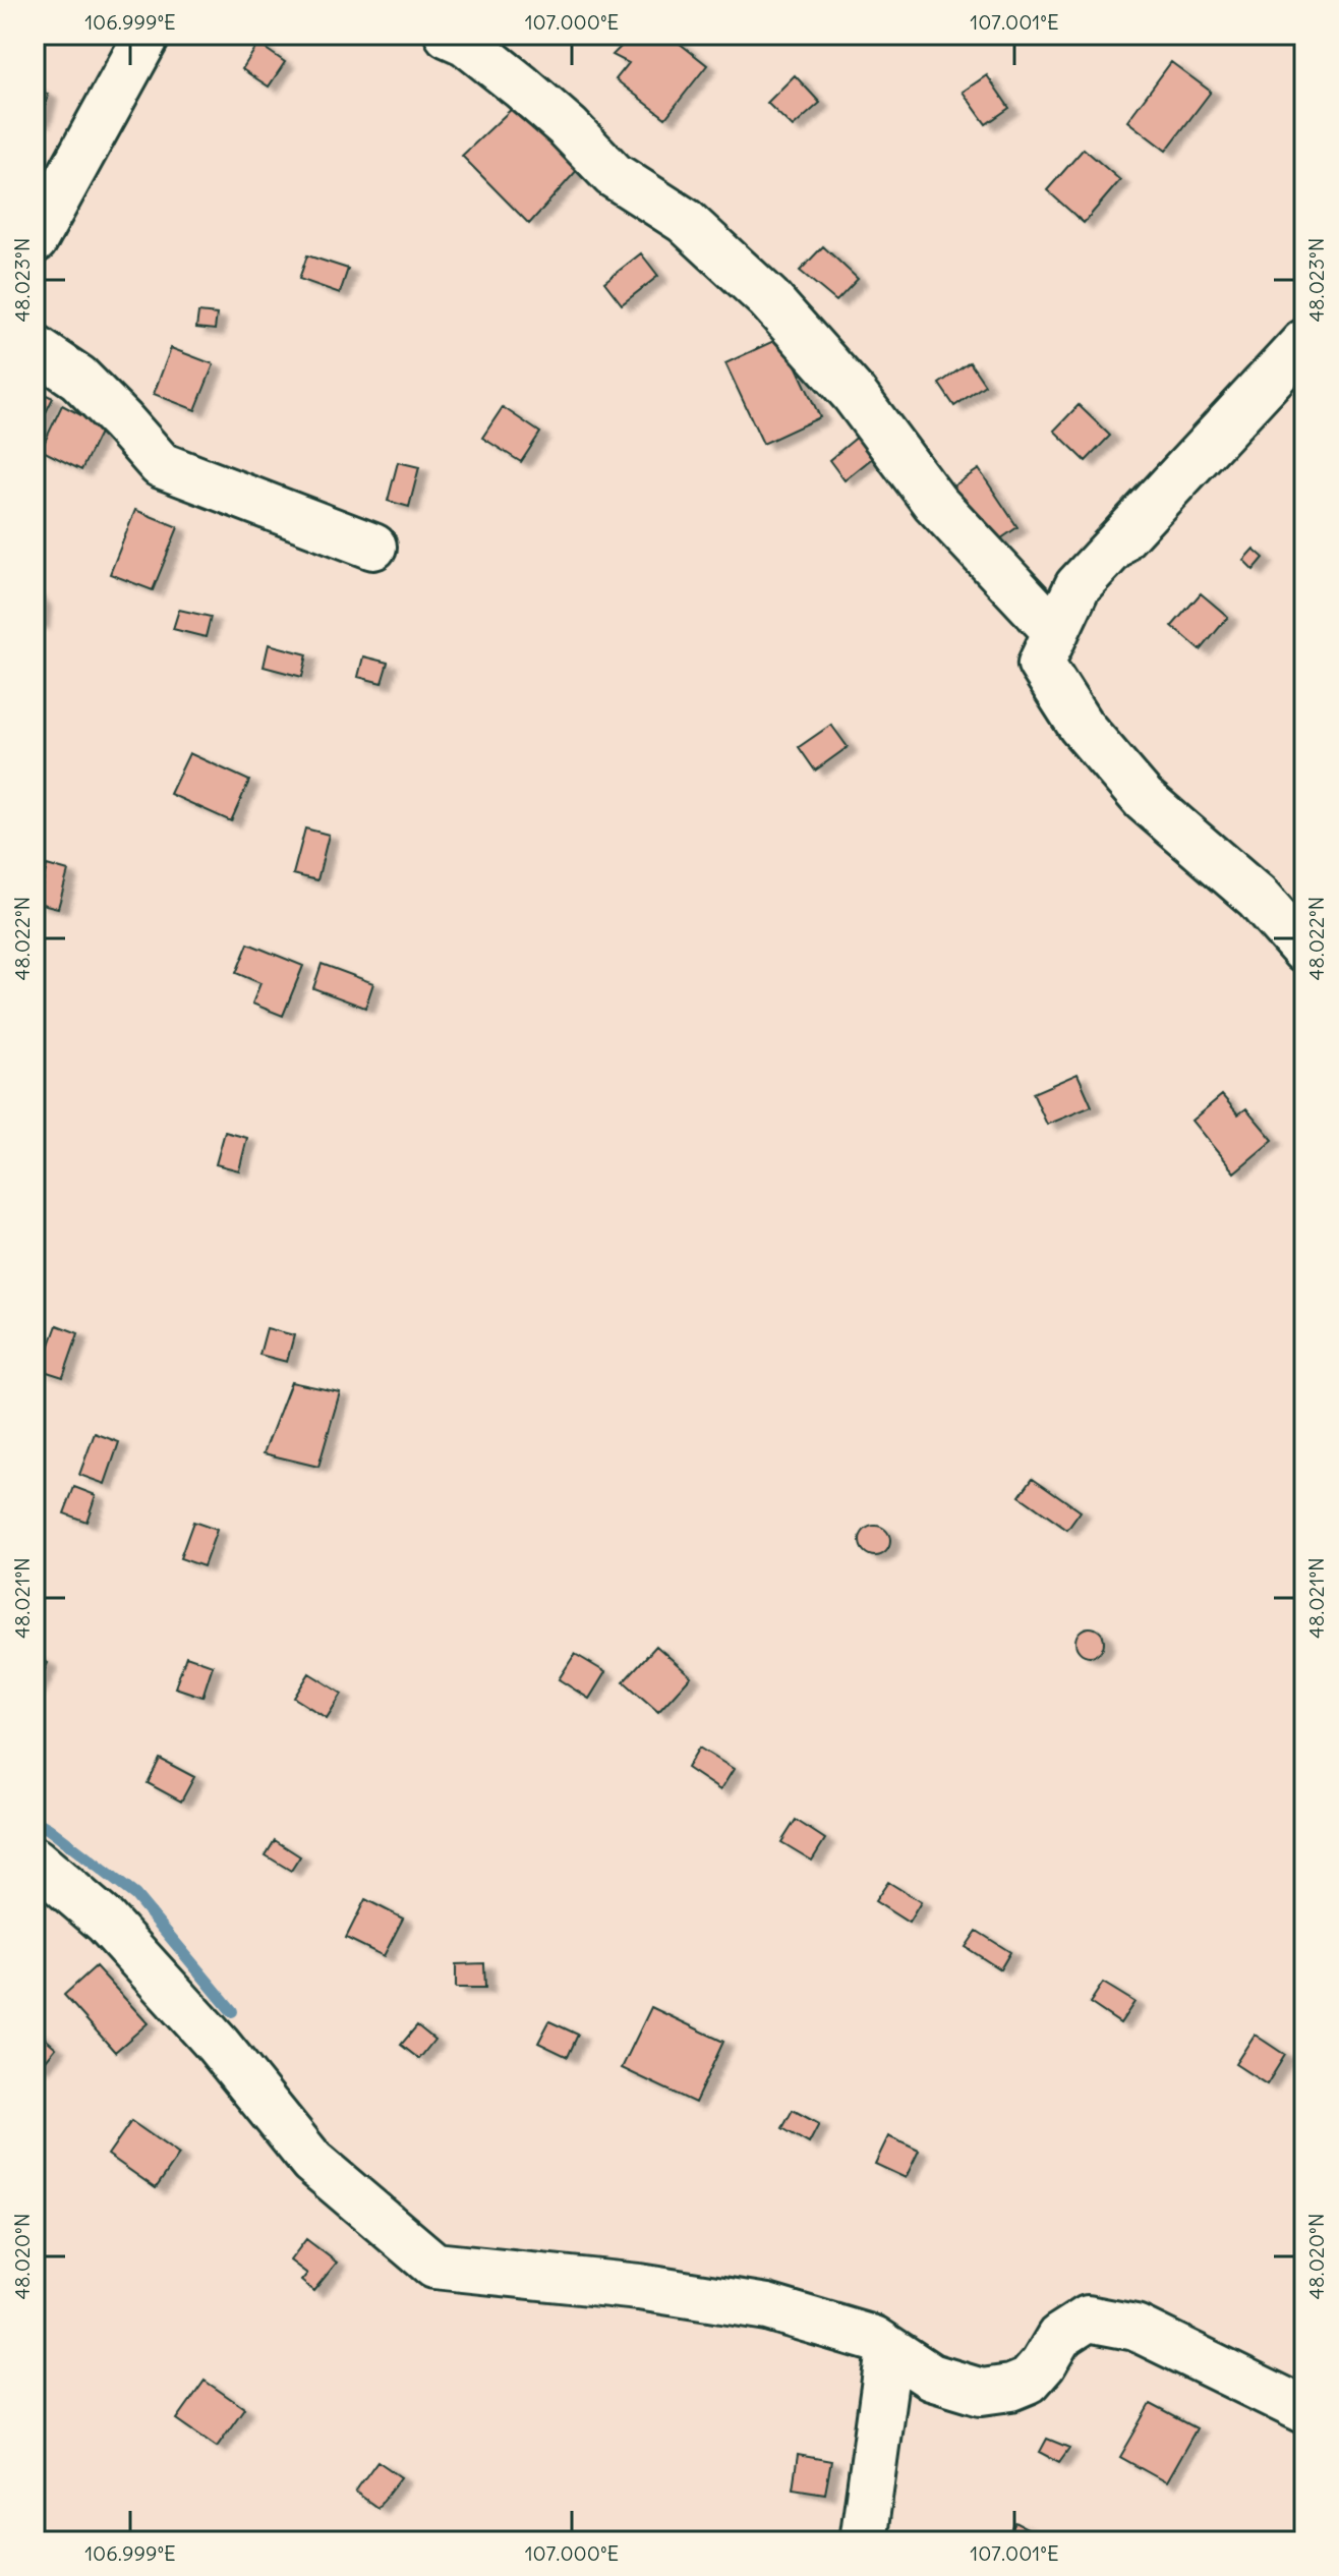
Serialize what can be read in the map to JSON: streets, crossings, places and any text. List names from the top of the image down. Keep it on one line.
{"coordinates":["106.999°E","107.000°E","107.001°E","48.023°N","48.022°N","48.021°N","48.020°N"]}
